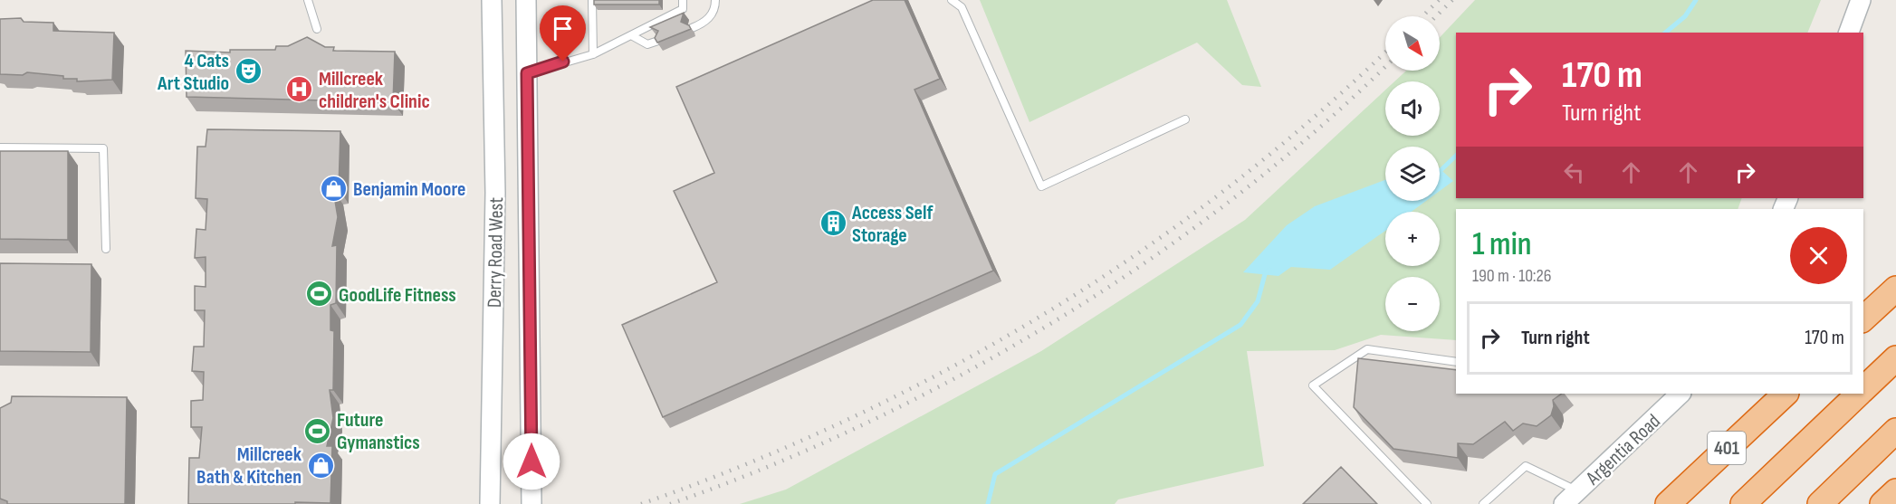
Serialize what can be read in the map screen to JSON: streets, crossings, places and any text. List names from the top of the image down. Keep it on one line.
{"streets":{"highway":["401"],"main road":["Derry Road West","Argentia Road"]},"places":{"theatre":["4 Cats Art Studio"],"hospital":["Millcreek children's Clinic"],"shop":["Benjamin Moore","Millcreek Bath & Kitchen"],"building":["Access Self Storage"],"sports":["GoodLife Fitness","Future Gymanstics"]},"north":"bottom right","page":{"map_buttons":["+","−"],"turn":["170 m","Turn right"],"heading":["1 min","190 m · 10:26"],"list":[{"name":"Turn right","value":"170 m"}]}}
